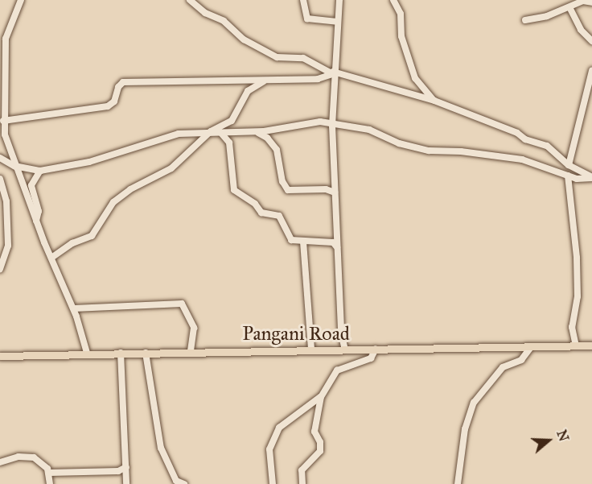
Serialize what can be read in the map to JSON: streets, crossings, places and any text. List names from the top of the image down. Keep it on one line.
{"streets":{"main road":["Pangani Road"]},"north":"right"}
